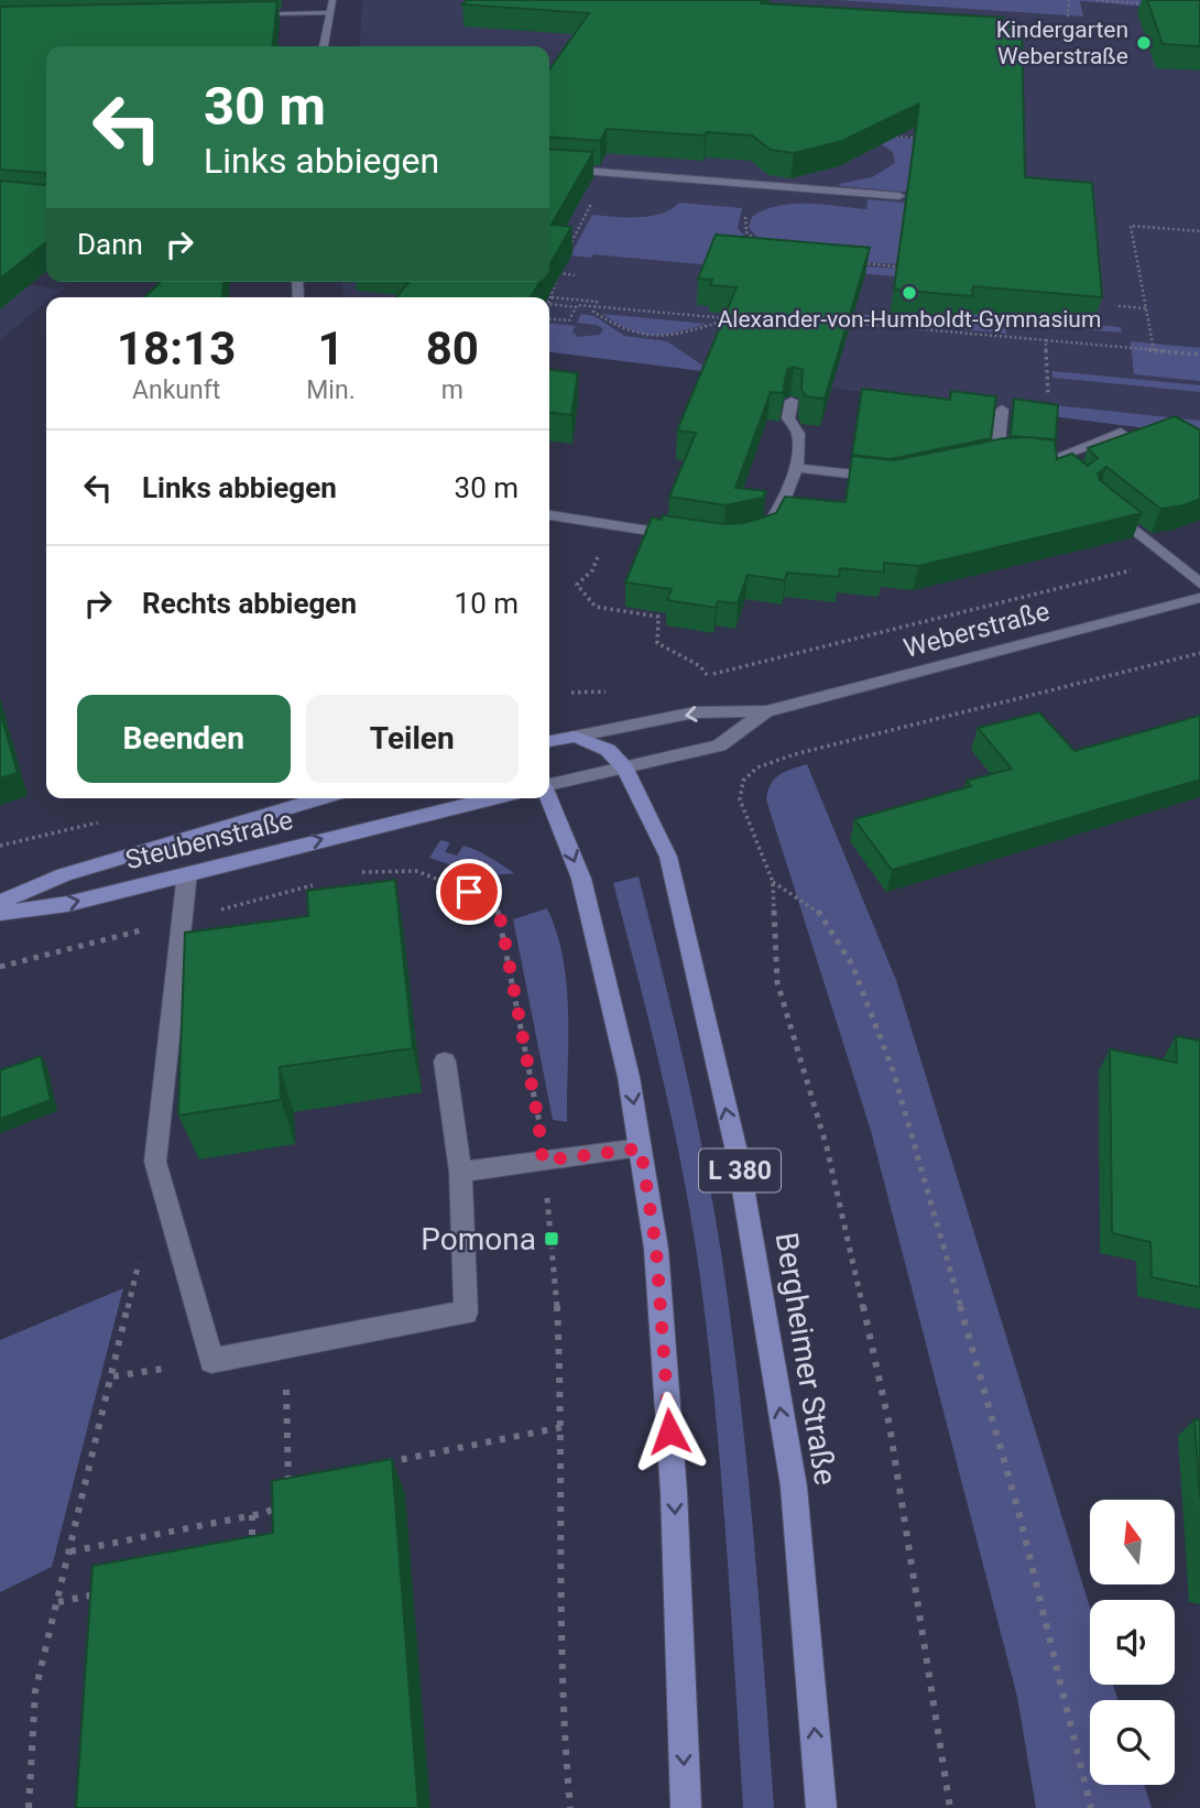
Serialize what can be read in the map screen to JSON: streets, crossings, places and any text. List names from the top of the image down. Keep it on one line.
{"streets":{"main road":["Weberstraße","Steubenstraße","L 380","Bergheimer Straße"]},"crossings":[["Weberstraße","Bergheimer Straße"]],"places":{"other":["Kindergarten Weberstraße","Alexander-von-Humboldt-Gymnasium"],"transit":["Pomona"]},"north":"top","page":{"turn":["30 m","Links abbiegen"],"then":"Dann","eta":["18:13","Ankunft","1","Min.","80","m"],"list":[{"name":"Links abbiegen","value":"30 m"},{"name":"Rechts abbiegen","value":"10 m"}],"buttons":["Beenden","Teilen"]}}
